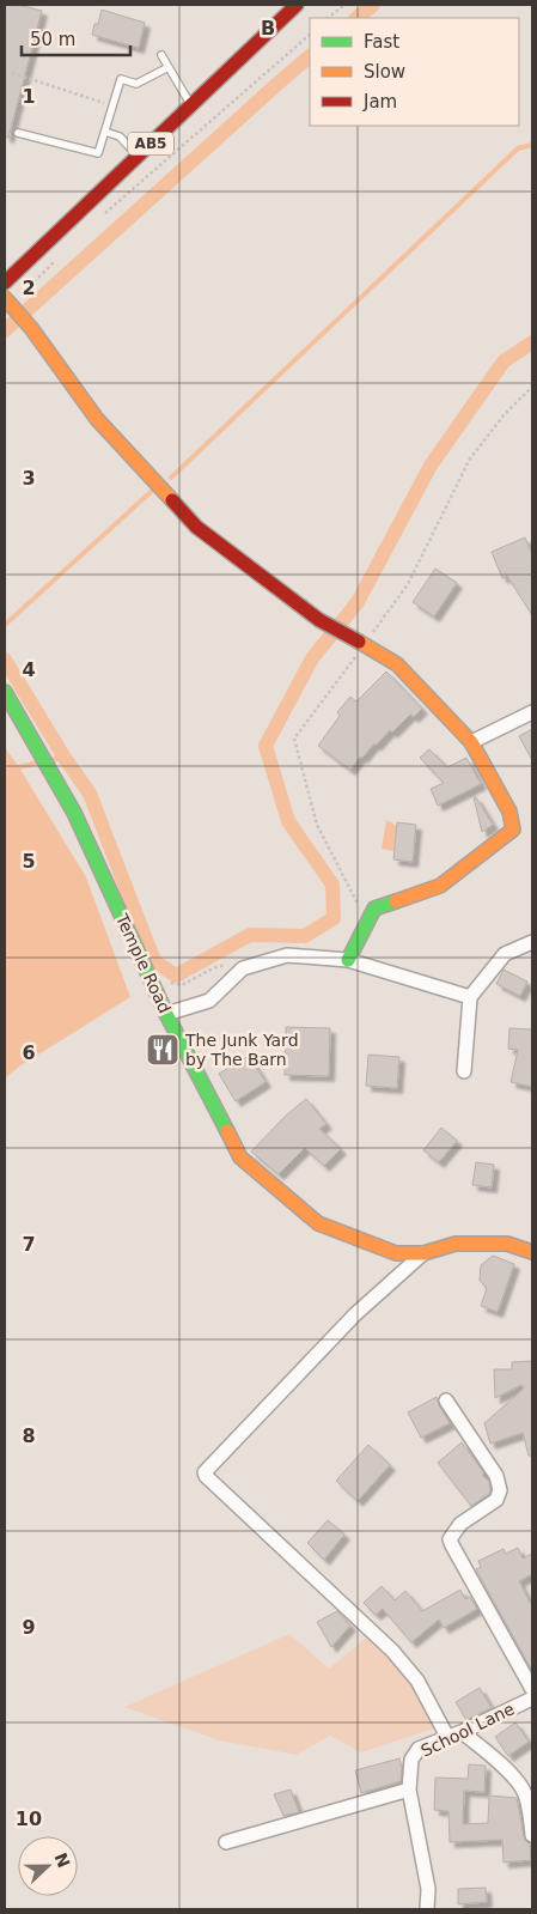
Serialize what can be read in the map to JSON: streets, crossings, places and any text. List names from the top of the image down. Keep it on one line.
{"streets":{"street":["AB5","Temple Road","School Lane"]},"places":{"restaurant":["The Junk Yard by The Barn"]},"legend":["Fast","Slow","Jam"],"scale_bar":"50 m","north":"right","grid":{"columns":["B"],"rows":["1","2","3","4","5","6","7","8","9","10"]}}
